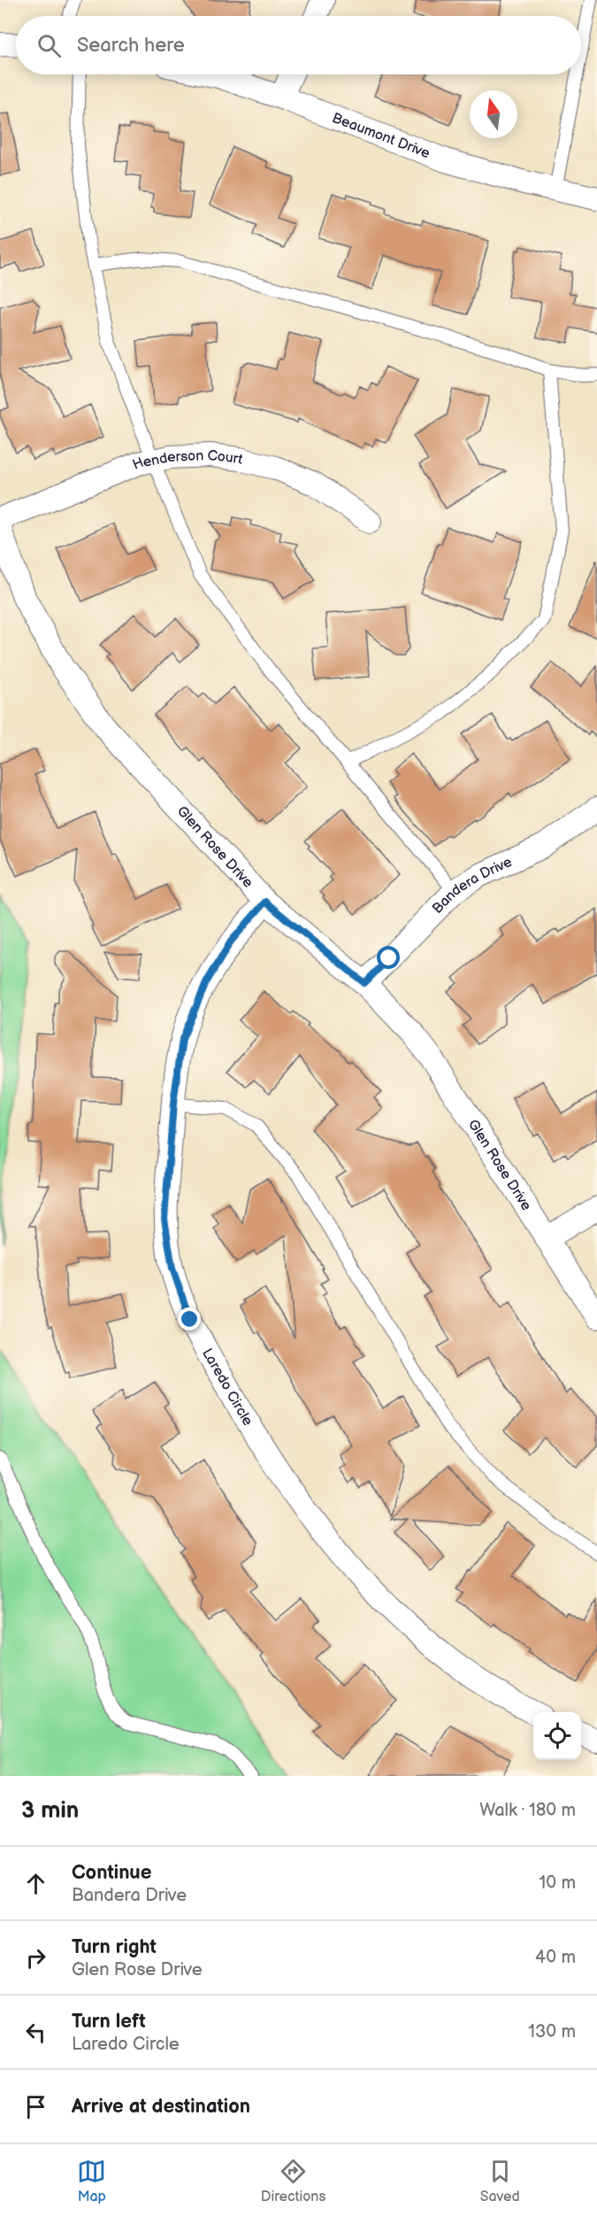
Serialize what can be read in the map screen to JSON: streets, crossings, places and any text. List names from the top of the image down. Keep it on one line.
{"streets":{"street":["Beaumont Drive","Henderson Court","Glen Rose Drive","Bandera Drive","Laredo Circle"]},"crossings":[["Glen Rose Drive","Bandera Drive"],["Glen Rose Drive","Laredo Circle"]],"north":"top","page":{"search":"Search here","heading":["3 min","Walk · 180 m"],"list":[["Continue","Bandera Drive","10 m"],["Turn right","Glen Rose Drive","40 m"],["Turn left","Laredo Circle","130 m"],"Arrive at destination"],"nav":["Map","Directions","Saved"]}}
